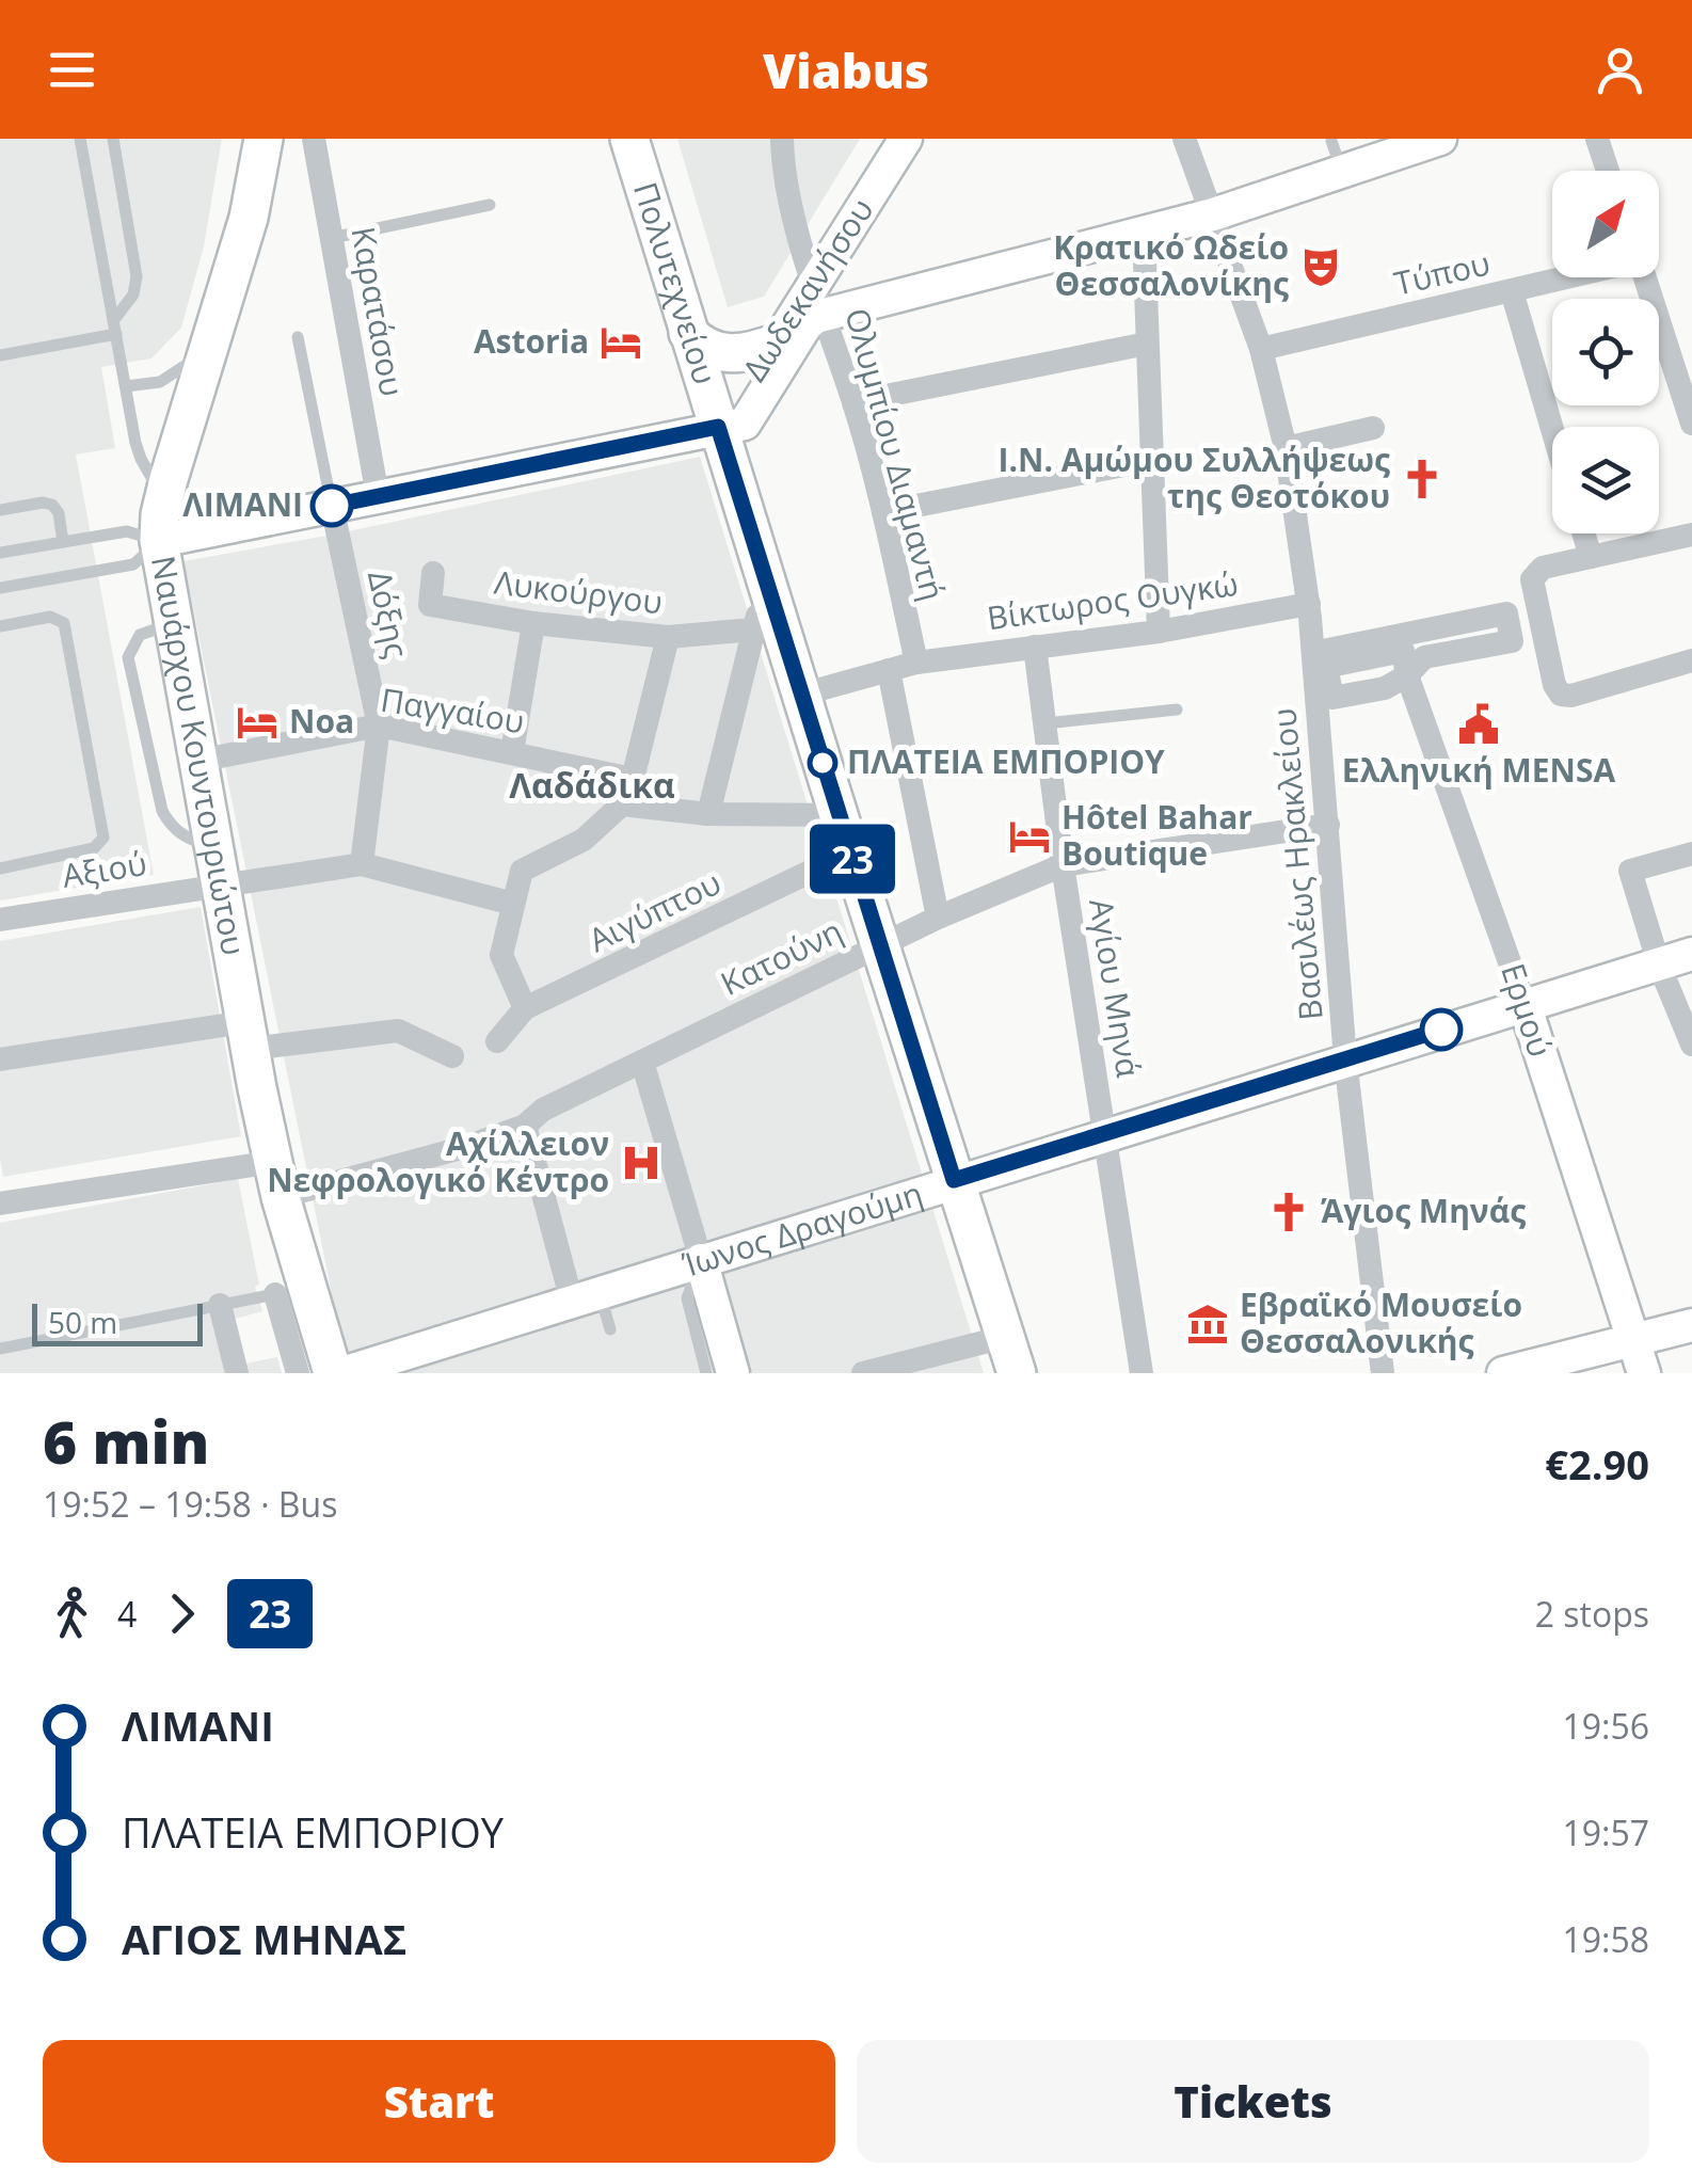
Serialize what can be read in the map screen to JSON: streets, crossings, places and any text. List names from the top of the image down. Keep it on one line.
{"streets":{"main road":["Πολυτεχνείου","Δωδεκανήσου","Ναυάρχου Κουντουριώτου","Ερμού","Ίωνος Δραγούμη"],"street":["Τύπου","Καρατάσου","Ολυμπίου Διαμαντή","Λυκούργου","Βίκτωρος Ουγκώ","Δόξης","Παγγαίου","Βασιλέως Ηρακλείου","Αξιού","Αιγύπτου","Κατούνη","Αγίου Μηνά"]},"crossings":[["Τύπου","Βασιλέως Ηρακλείου"],["Πολυτεχνείου","Δωδεκανήσου"],["Πολυτεχνείου","Βίκτωρος Ουγκώ"],["Πολυτεχνείου","Αιγύπτου"],["Πολυτεχνείου","Κατούνη"],["Πολυτεχνείου","Ίωνος Δραγούμη"],["Δωδεκανήσου","Ολυμπίου Διαμαντή"],["Ολυμπίου Διαμαντή","Βίκτωρος Ουγκώ"],["Βίκτωρος Ουγκώ","Βασιλέως Ηρακλείου"],["Βίκτωρος Ουγκώ","Αγίου Μηνά"],["Δόξης","Παγγαίου"],["Δόξης","Αξιού"],["Παγγαίου","Ναυάρχου Κουντουριώτου"],["Ναυάρχου Κουντουριώτου","Αξιού"],["Ναυάρχου Κουντουριώτου","Κατούνη"],["Βασιλέως Ηρακλείου","Κατούνη"],["Βασιλέως Ηρακλείου","Ερμού"],["Βασιλέως Ηρακλείου","Ίωνος Δραγούμη"],["Κατούνη","Αγίου Μηνά"],["Αγίου Μηνά","Ίωνος Δραγούμη"],["Ερμού","Ίωνος Δραγούμη"]],"districts":["Λαδάδικα"],"places":{"theatre":["Κρατικό Ωδείο Θεσσαλονίκης"],"hotel":["Astoria","Noa","Hôtel Bahar Boutique"],"church":["I.N. Αμώμου Συλλήψεως της Θεοτόκου","Άγιος Μηνάς"],"other":["ΛΙΜΑΝΙ","ΠΛΑΤΕΙΑ ΕΜΠΟΡΙΟΥ"],"public building":["Ελληνική MENSA"],"hospital":["Αχίλλειον Νεφρολογικό Κέντρο"],"museum":["Εβραϊκό Μουσείο Θεσσαλονικής"]},"lines":["bus line 23"],"scale_bar":"50 m","north":"top right","page":{"header":"Viabus","on_map":"23","scale":"50 m","heading":["6 min","19:52 – 19:58 · Bus","€2.90"],"legs":["4","23","2 stops"],"list":[{"name":"ΛΙΜΑΝΙ","value":"19:56"},{"name":"ΠΛΑΤΕΙΑ ΕΜΠΟΡΙΟΥ","value":"19:57"},{"name":"ΑΓΙΟΣ ΜΗΝΑΣ","value":"19:58"}],"buttons":["Start","Tickets"]}}
